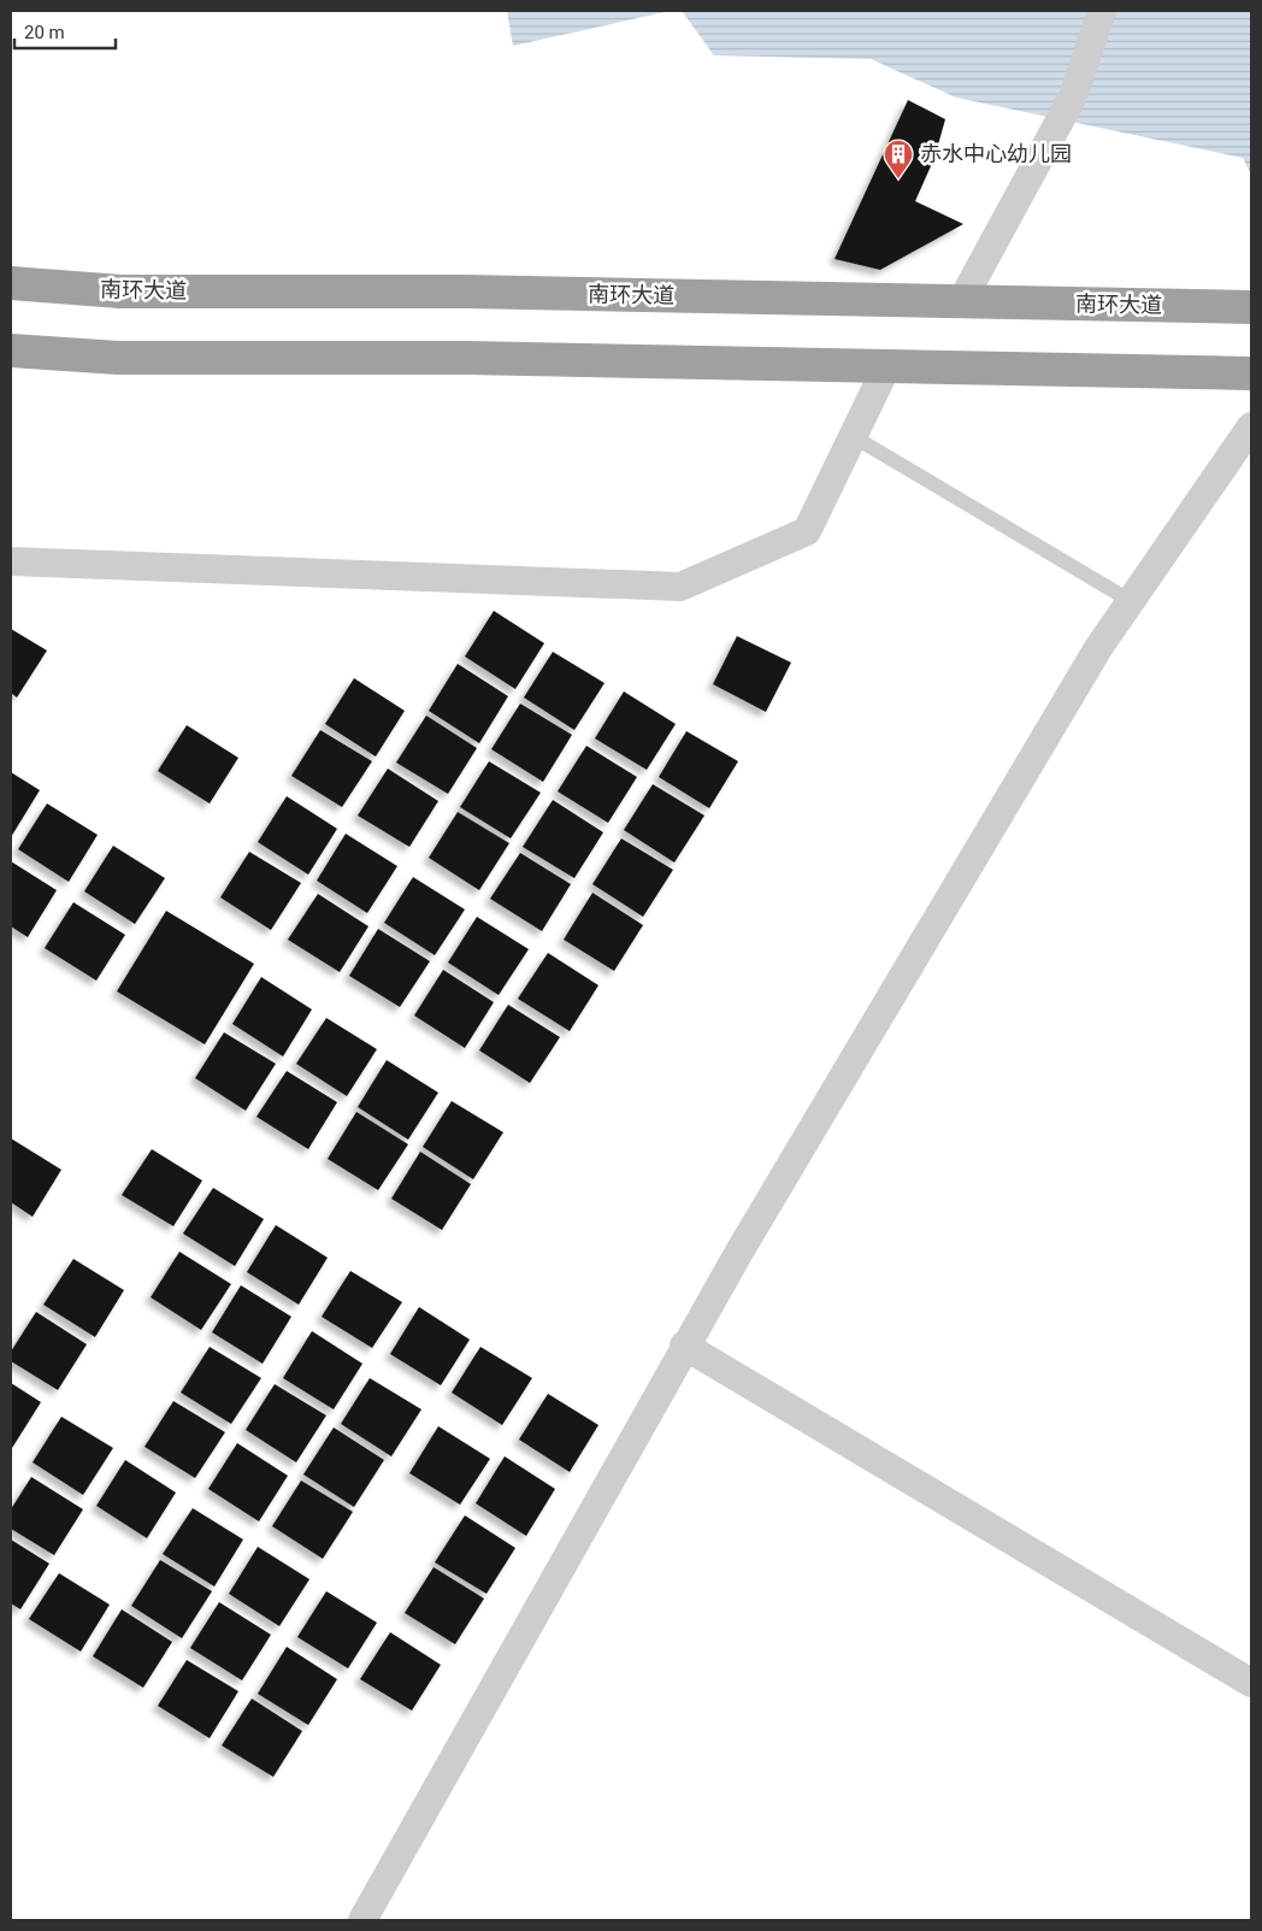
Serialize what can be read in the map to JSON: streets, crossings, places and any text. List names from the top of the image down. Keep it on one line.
{"streets":{"highway":["南环大道"]},"places":{"building":["赤水中心幼儿园"]},"scale_bar":"20 m"}
